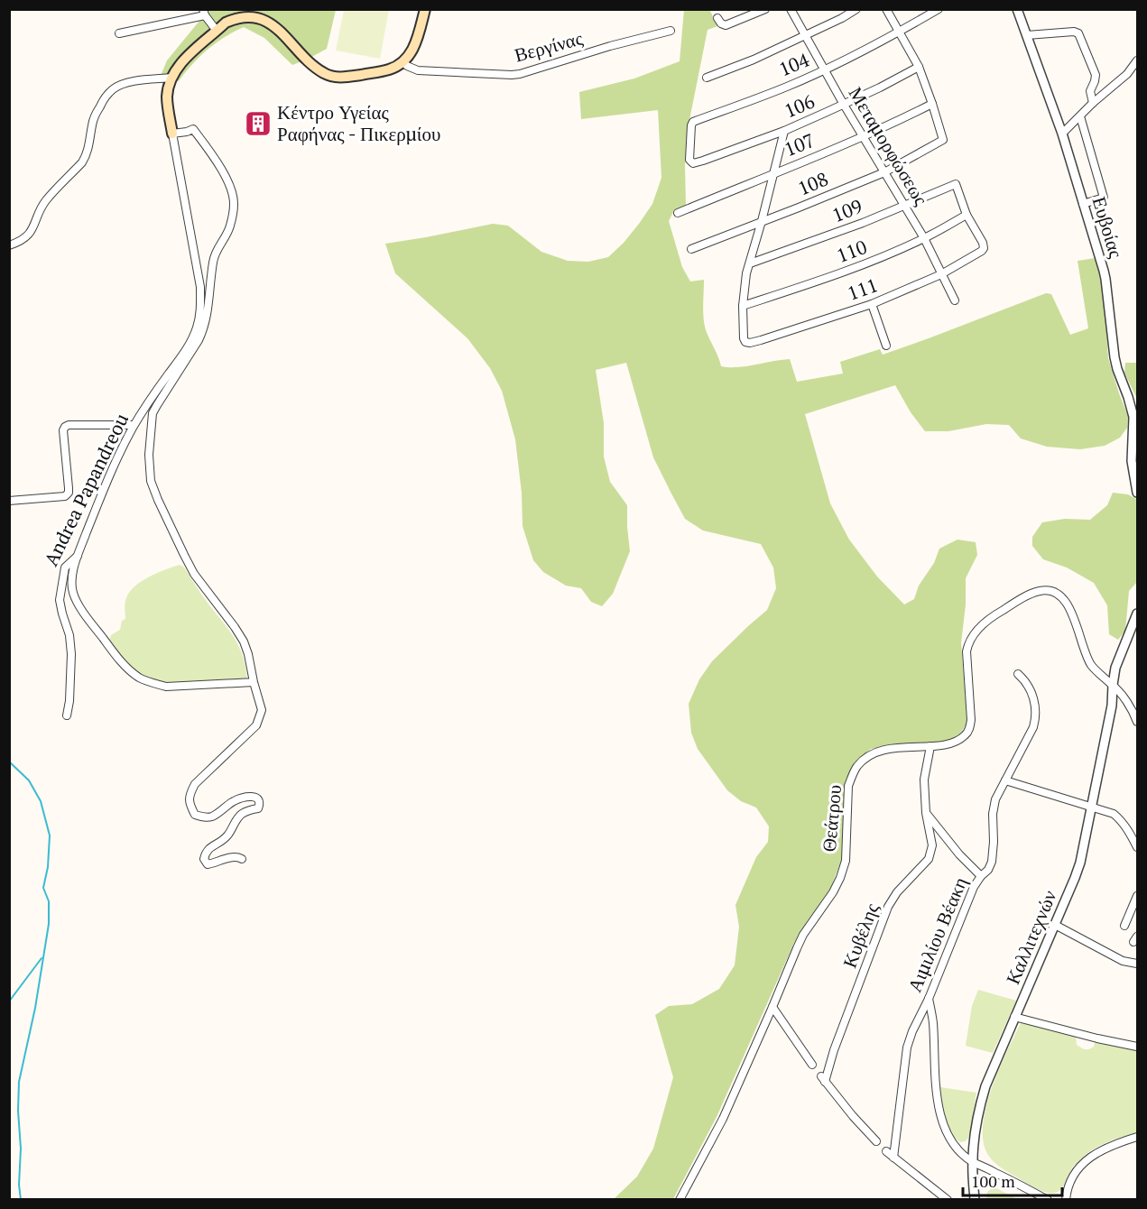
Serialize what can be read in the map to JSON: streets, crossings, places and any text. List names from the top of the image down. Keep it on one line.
{"streets":{"street":["Βεργίνας","104","106","107","Μεταμορφώσεως","108","109","Ευβοίας","110","111","Andrea Papandreou","Θεάτρου","Αιμιλίου Βέακη","Κυβέλης","Καλλιτεχνών"]},"crossings":[["104","106"],["104","Μεταμορφώσεως"],["106","Μεταμορφώσεως"],["107","Μεταμορφώσεως"],["107","108"],["Μεταμορφώσεως","108"],["Μεταμορφώσεως","109"],["Μεταμορφώσεως","110"],["Μεταμορφώσεως","111"],["109","110"],["109","111"],["110","111"],["Θεάτρου","Κυβέλης"],["Θεάτρου","Καλλιτεχνών"]],"places":{"building":["Κέντρο Υγείας Ραφήνας - Πικερμίου"]},"scale_bar":"100 m"}
